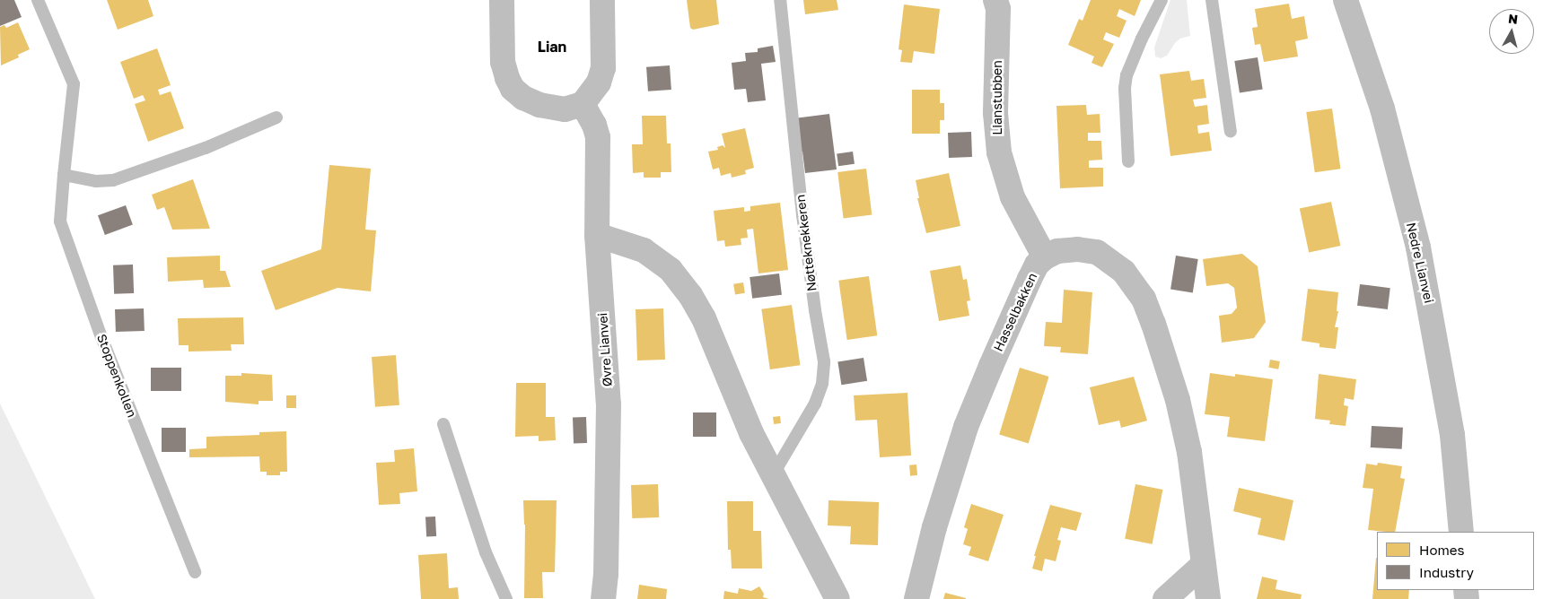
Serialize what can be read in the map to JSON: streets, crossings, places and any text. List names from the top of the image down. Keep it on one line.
{"streets":{"street":["Lianstubben","Nedre Lianvei","Hasselbakken","Øvre Lianvei"],"lane":["Nøtteknekkeren","Stoppenkollen"]},"crossings":[["Lianstubben","Hasselbakken"]],"districts":["Lian"],"legend":["Homes","Industry"],"north":"top"}
